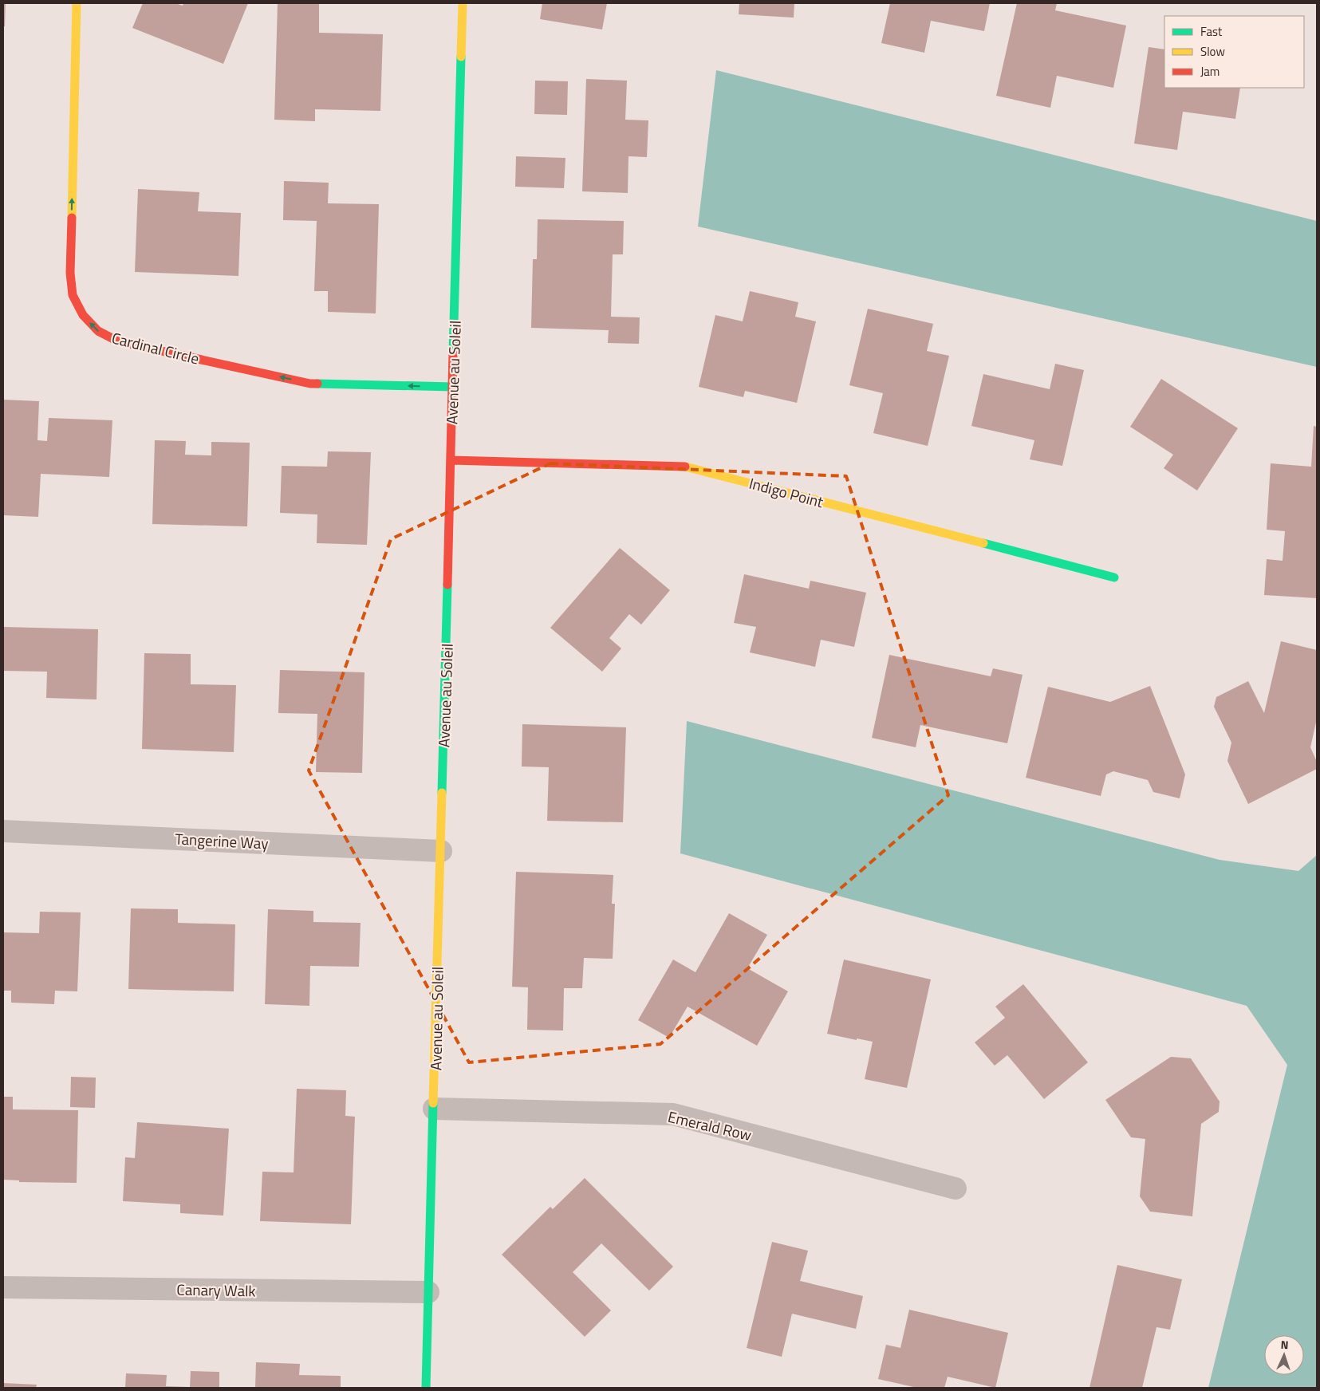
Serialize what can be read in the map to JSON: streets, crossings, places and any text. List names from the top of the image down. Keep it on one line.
{"streets":{"street":["Cardinal Circle","Avenue au Soleil","Indigo Point","Tangerine Way","Emerald Row","Canary Walk"]},"crossings":[["Cardinal Circle","Avenue au Soleil"],["Avenue au Soleil","Indigo Point"],["Avenue au Soleil","Tangerine Way"],["Avenue au Soleil","Emerald Row"],["Avenue au Soleil","Canary Walk"]],"legend":["Fast","Slow","Jam"],"north":"top"}
